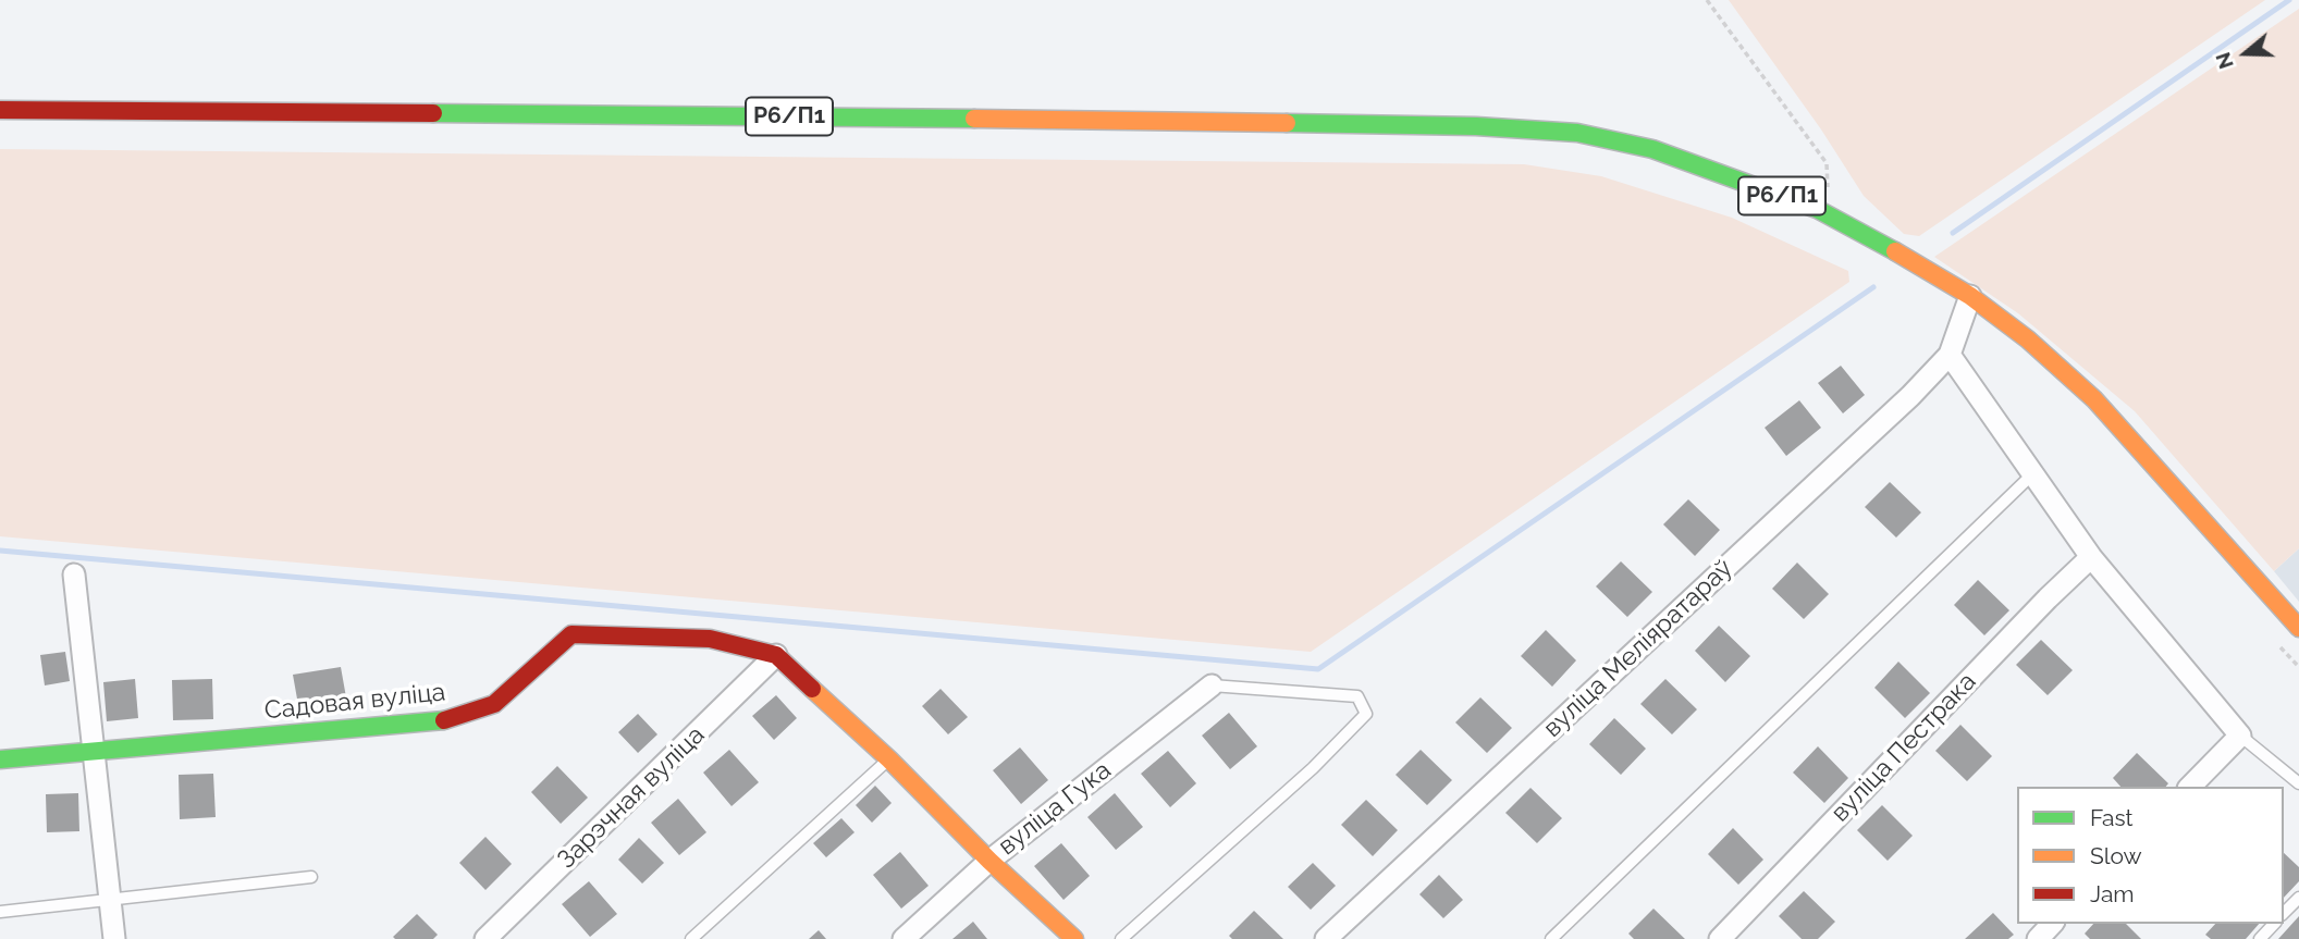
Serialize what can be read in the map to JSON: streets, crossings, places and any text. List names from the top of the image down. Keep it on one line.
{"streets":{"main road":["Р6/П1","Садовая вуліца"],"street":["вуліца Меліяратараў","вуліца Пестрака","Зарэчная вуліца","вуліца Гука"]},"crossings":[["Садовая вуліца","Зарэчная вуліца"]],"legend":["Fast","Slow","Jam"],"north":"left"}
